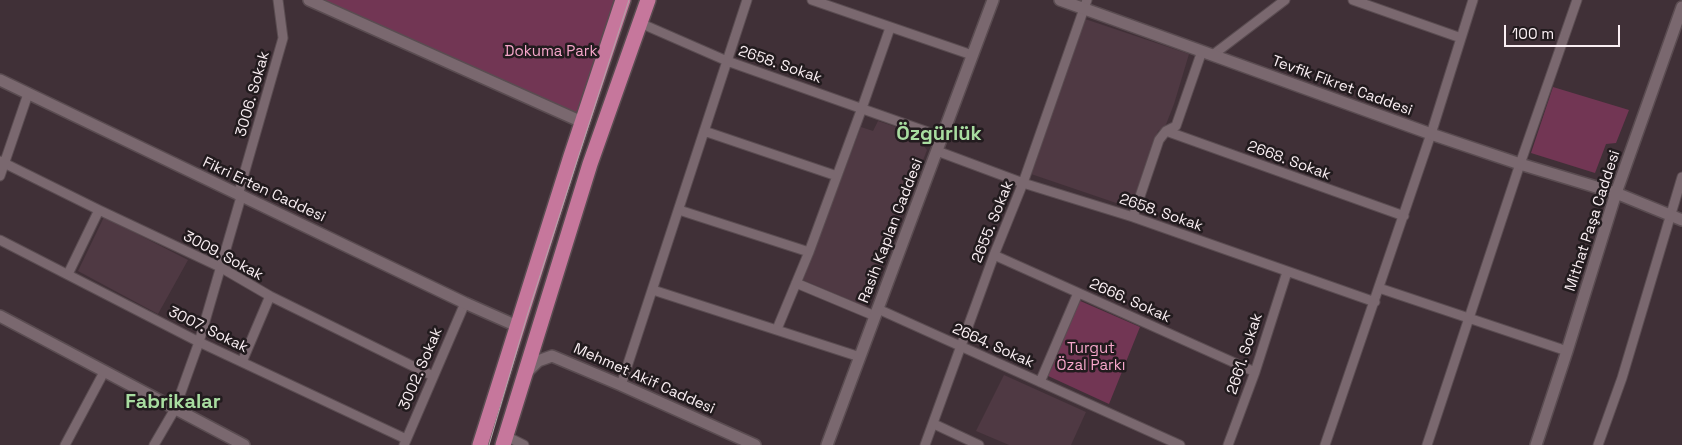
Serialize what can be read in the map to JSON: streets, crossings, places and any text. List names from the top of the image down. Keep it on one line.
{"streets":{"street":["2658. Sokak","Tevfik Fikret Caddesi","3006. Sokak","2668. Sokak","Fikri Erten Caddesi","Mithat Paşa Caddesi","2655. Sokak","Rasih Kaplan Caddesi","3009. Sokak","2666. Sokak","3007. Sokak","2664. Sokak","2661. Sokak","3002. Sokak","Mehmet Akif Caddesi"]},"crossings":[["2658. Sokak","2655. Sokak"],["2658. Sokak","Rasih Kaplan Caddesi"],["2658. Sokak","2661. Sokak"],["Tevfik Fikret Caddesi","Mithat Paşa Caddesi"],["Tevfik Fikret Caddesi","2655. Sokak"],["3006. Sokak","Fikri Erten Caddesi"],["3006. Sokak","3009. Sokak"],["3006. Sokak","3007. Sokak"],["Fikri Erten Caddesi","3002. Sokak"],["2655. Sokak","2666. Sokak"],["2655. Sokak","2664. Sokak"],["Rasih Kaplan Caddesi","2664. Sokak"],["3009. Sokak","3002. Sokak"],["2666. Sokak","2661. Sokak"],["3007. Sokak","3002. Sokak"]],"districts":["Özgürlük","Fabrikalar"],"parks":["Dokuma Park","Turgut Özal Parkı"],"scale_bar":"100 m"}
